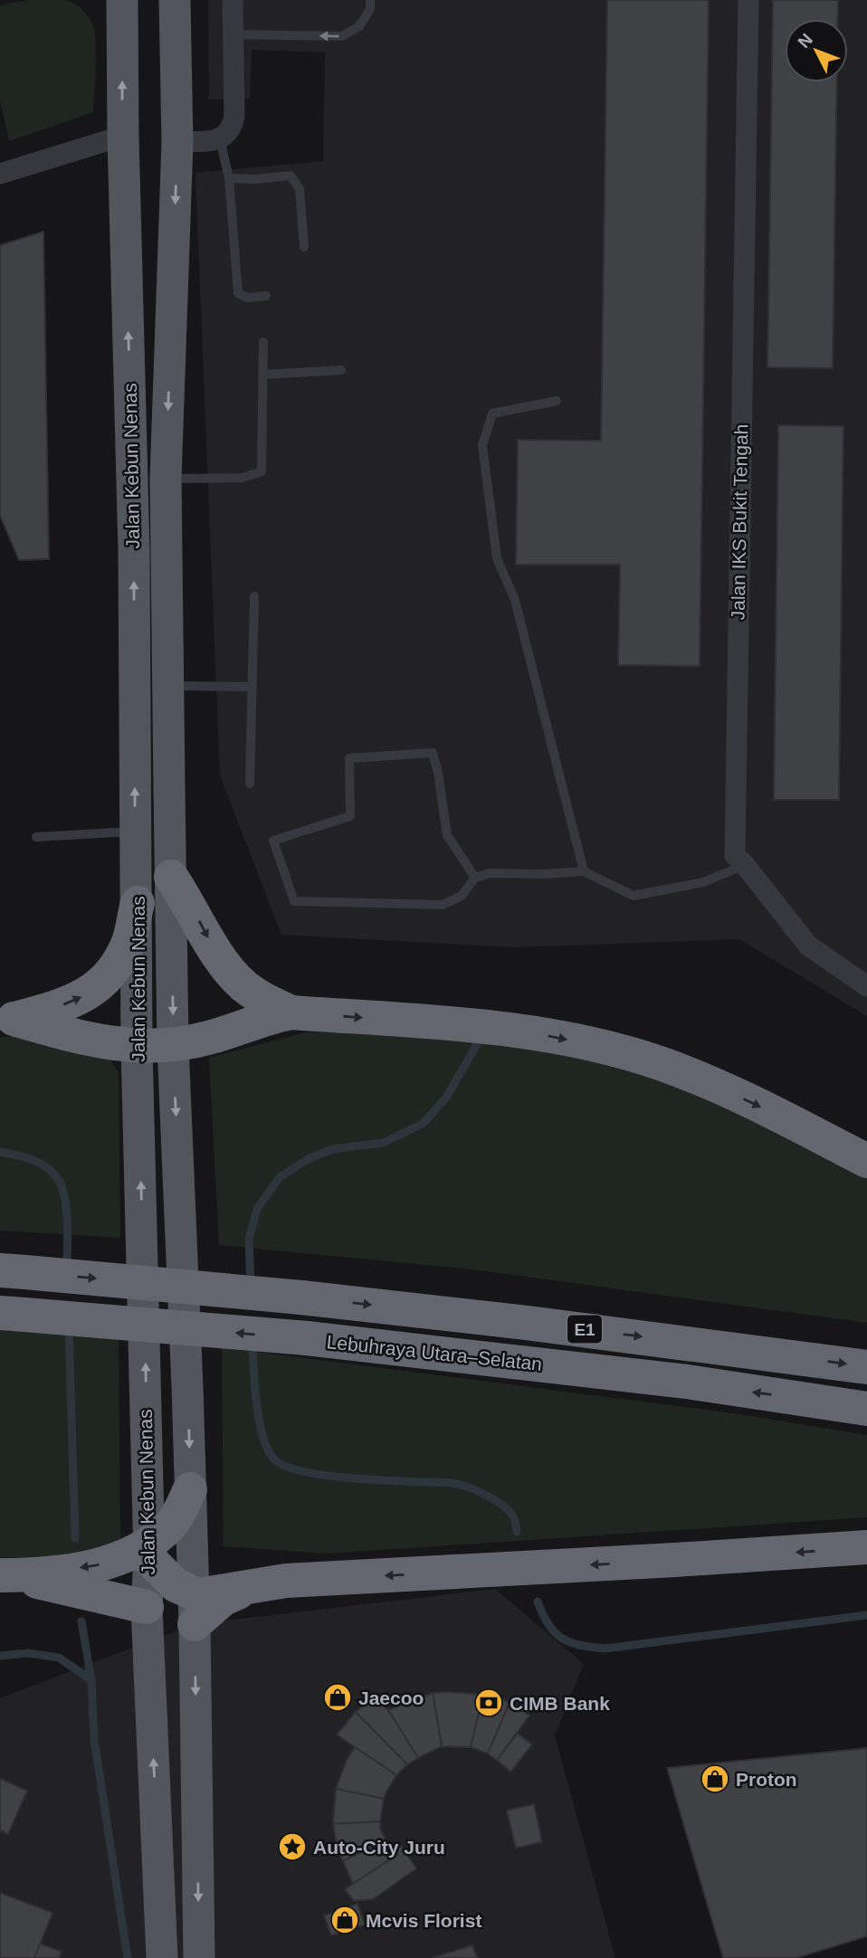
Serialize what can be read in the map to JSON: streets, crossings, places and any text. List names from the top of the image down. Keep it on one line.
{"streets":{"highway":["E1","Lebuhraya Utara–Selatan"],"main road":["Jalan Kebun Nenas"],"street":["Jalan IKS Bukit Tengah"]},"places":{"shop":["Jaecoo","Proton","Mcvis Florist"],"bank":["CIMB Bank"],"place":["Auto-City Juru"]},"north":"top left"}
